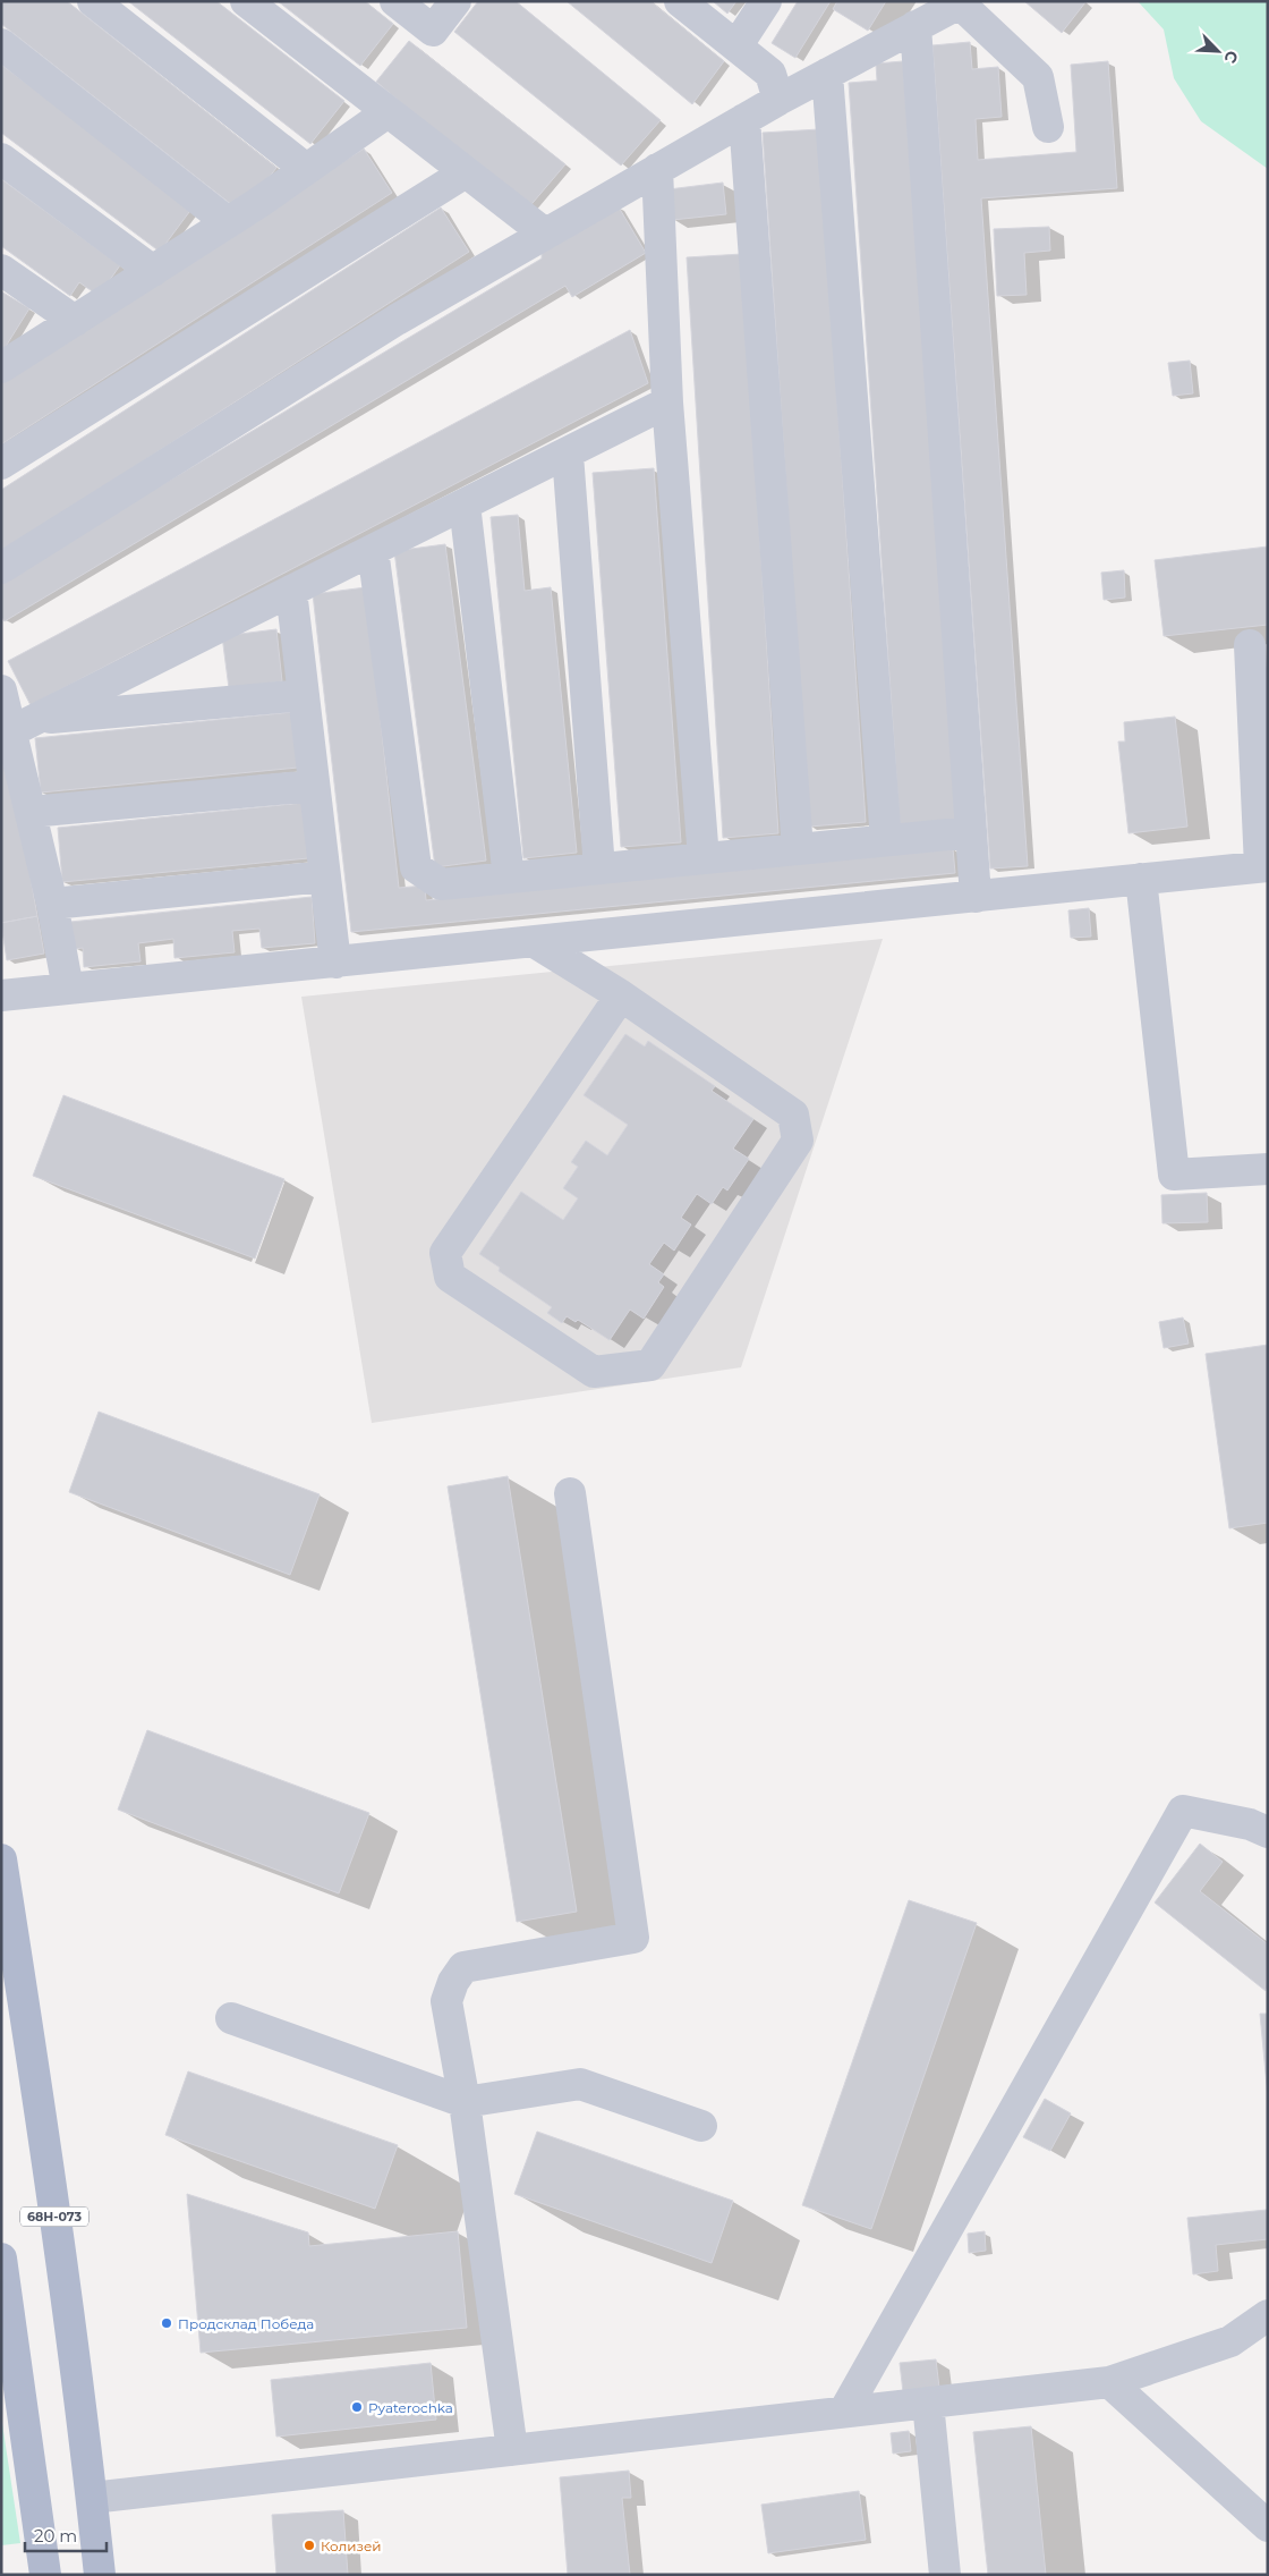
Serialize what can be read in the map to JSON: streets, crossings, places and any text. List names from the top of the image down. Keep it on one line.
{"streets":{"main road":["68Н-073"]},"places":["Продсклад Победа","Pyaterochka","Колизей"],"scale_bar":"20 m","north":"bottom right"}
